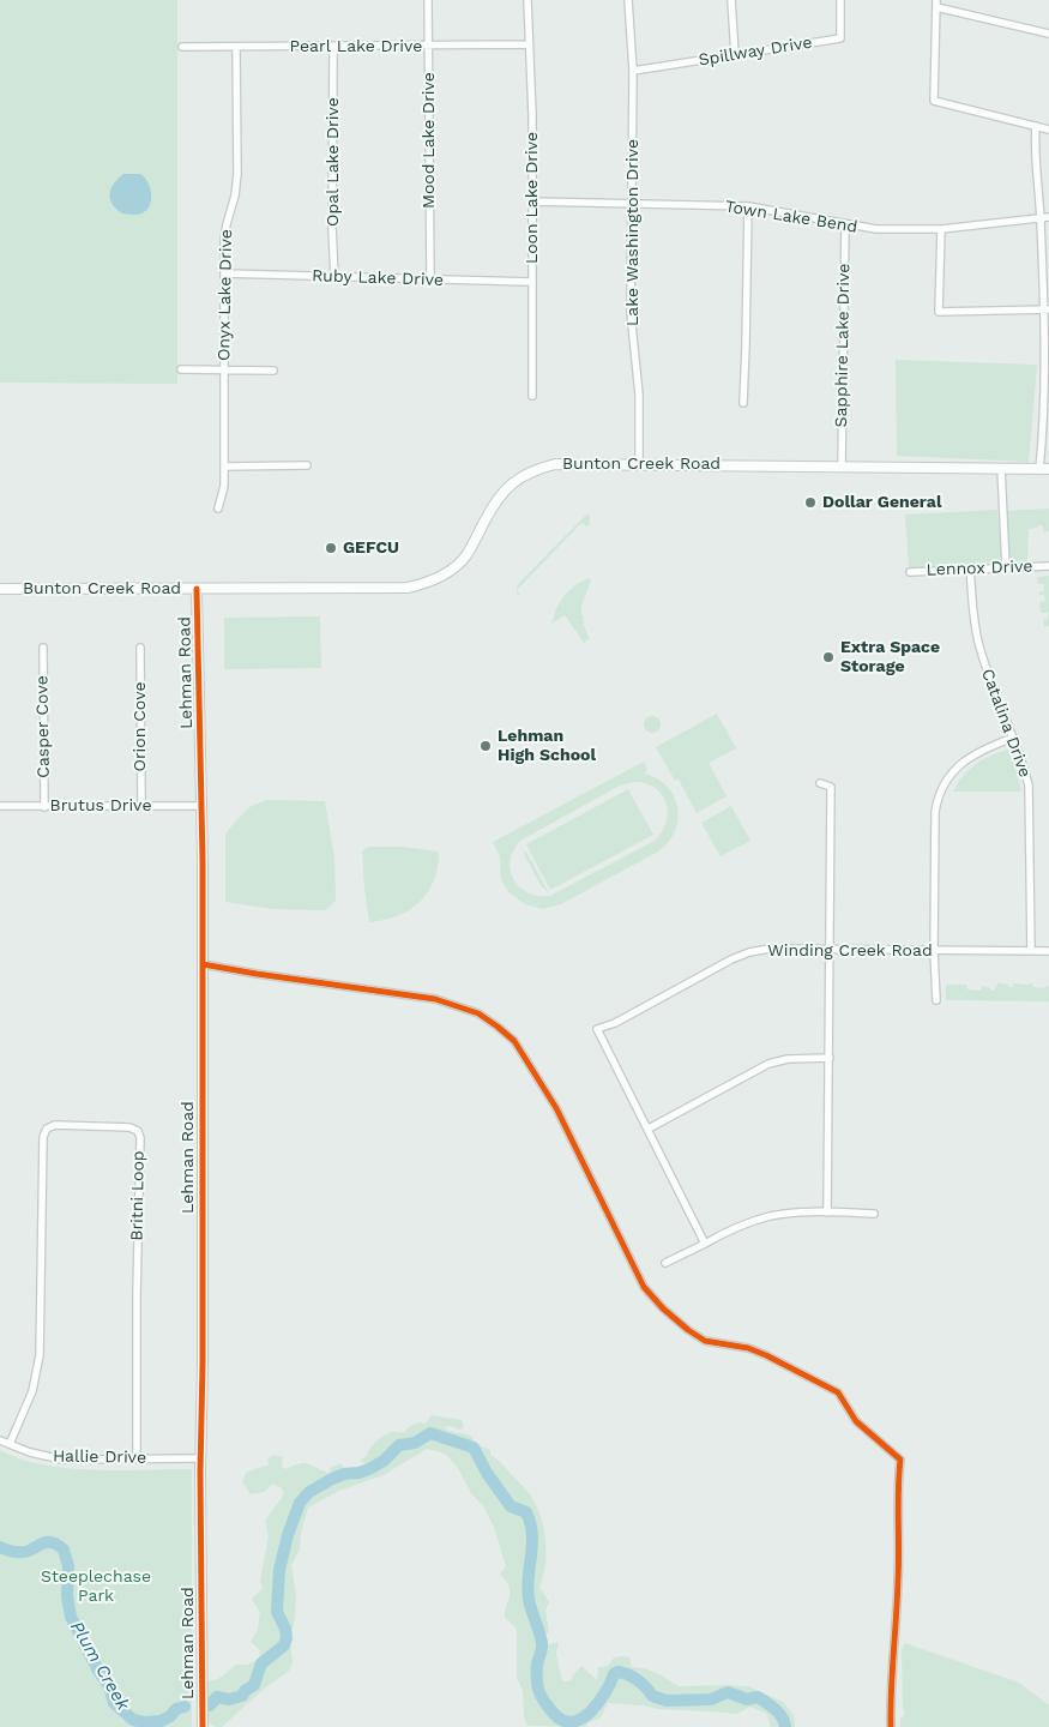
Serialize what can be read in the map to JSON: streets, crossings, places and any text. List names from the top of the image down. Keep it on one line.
{"streets":{"street":["Pearl Lake Drive","Spillway Drive","Mood Lake Drive","Opal Lake Drive","Loon Lake Drive","Town Lake Bend","Lake Washington Drive","Ruby Lake Drive","Onyx Lake Drive","Sapphire Lake Drive","Bunton Creek Road","Lennox Drive","Lehman Road","Catalina Drive","Casper Cove","Orion Cove","Brutus Drive","Winding Creek Road","Britni Loop","Hallie Drive"]},"crossings":[["Pearl Lake Drive","Mood Lake Drive"],["Pearl Lake Drive","Opal Lake Drive"],["Pearl Lake Drive","Loon Lake Drive"],["Pearl Lake Drive","Onyx Lake Drive"],["Spillway Drive","Lake Washington Drive"],["Mood Lake Drive","Ruby Lake Drive"],["Opal Lake Drive","Ruby Lake Drive"],["Loon Lake Drive","Town Lake Bend"],["Loon Lake Drive","Ruby Lake Drive"],["Town Lake Bend","Lake Washington Drive"],["Town Lake Bend","Sapphire Lake Drive"],["Lake Washington Drive","Bunton Creek Road"],["Ruby Lake Drive","Onyx Lake Drive"],["Sapphire Lake Drive","Bunton Creek Road"],["Bunton Creek Road","Lehman Road"],["Lennox Drive","Catalina Drive"],["Lehman Road","Brutus Drive"],["Lehman Road","Hallie Drive"],["Catalina Drive","Winding Creek Road"],["Casper Cove","Brutus Drive"],["Orion Cove","Brutus Drive"],["Britni Loop","Hallie Drive"]],"water":["Plum Creek"],"parks":["Steeplechase Park"],"places":["Dollar General","GEFCU","Extra Space Storage","Lehman High School"]}
